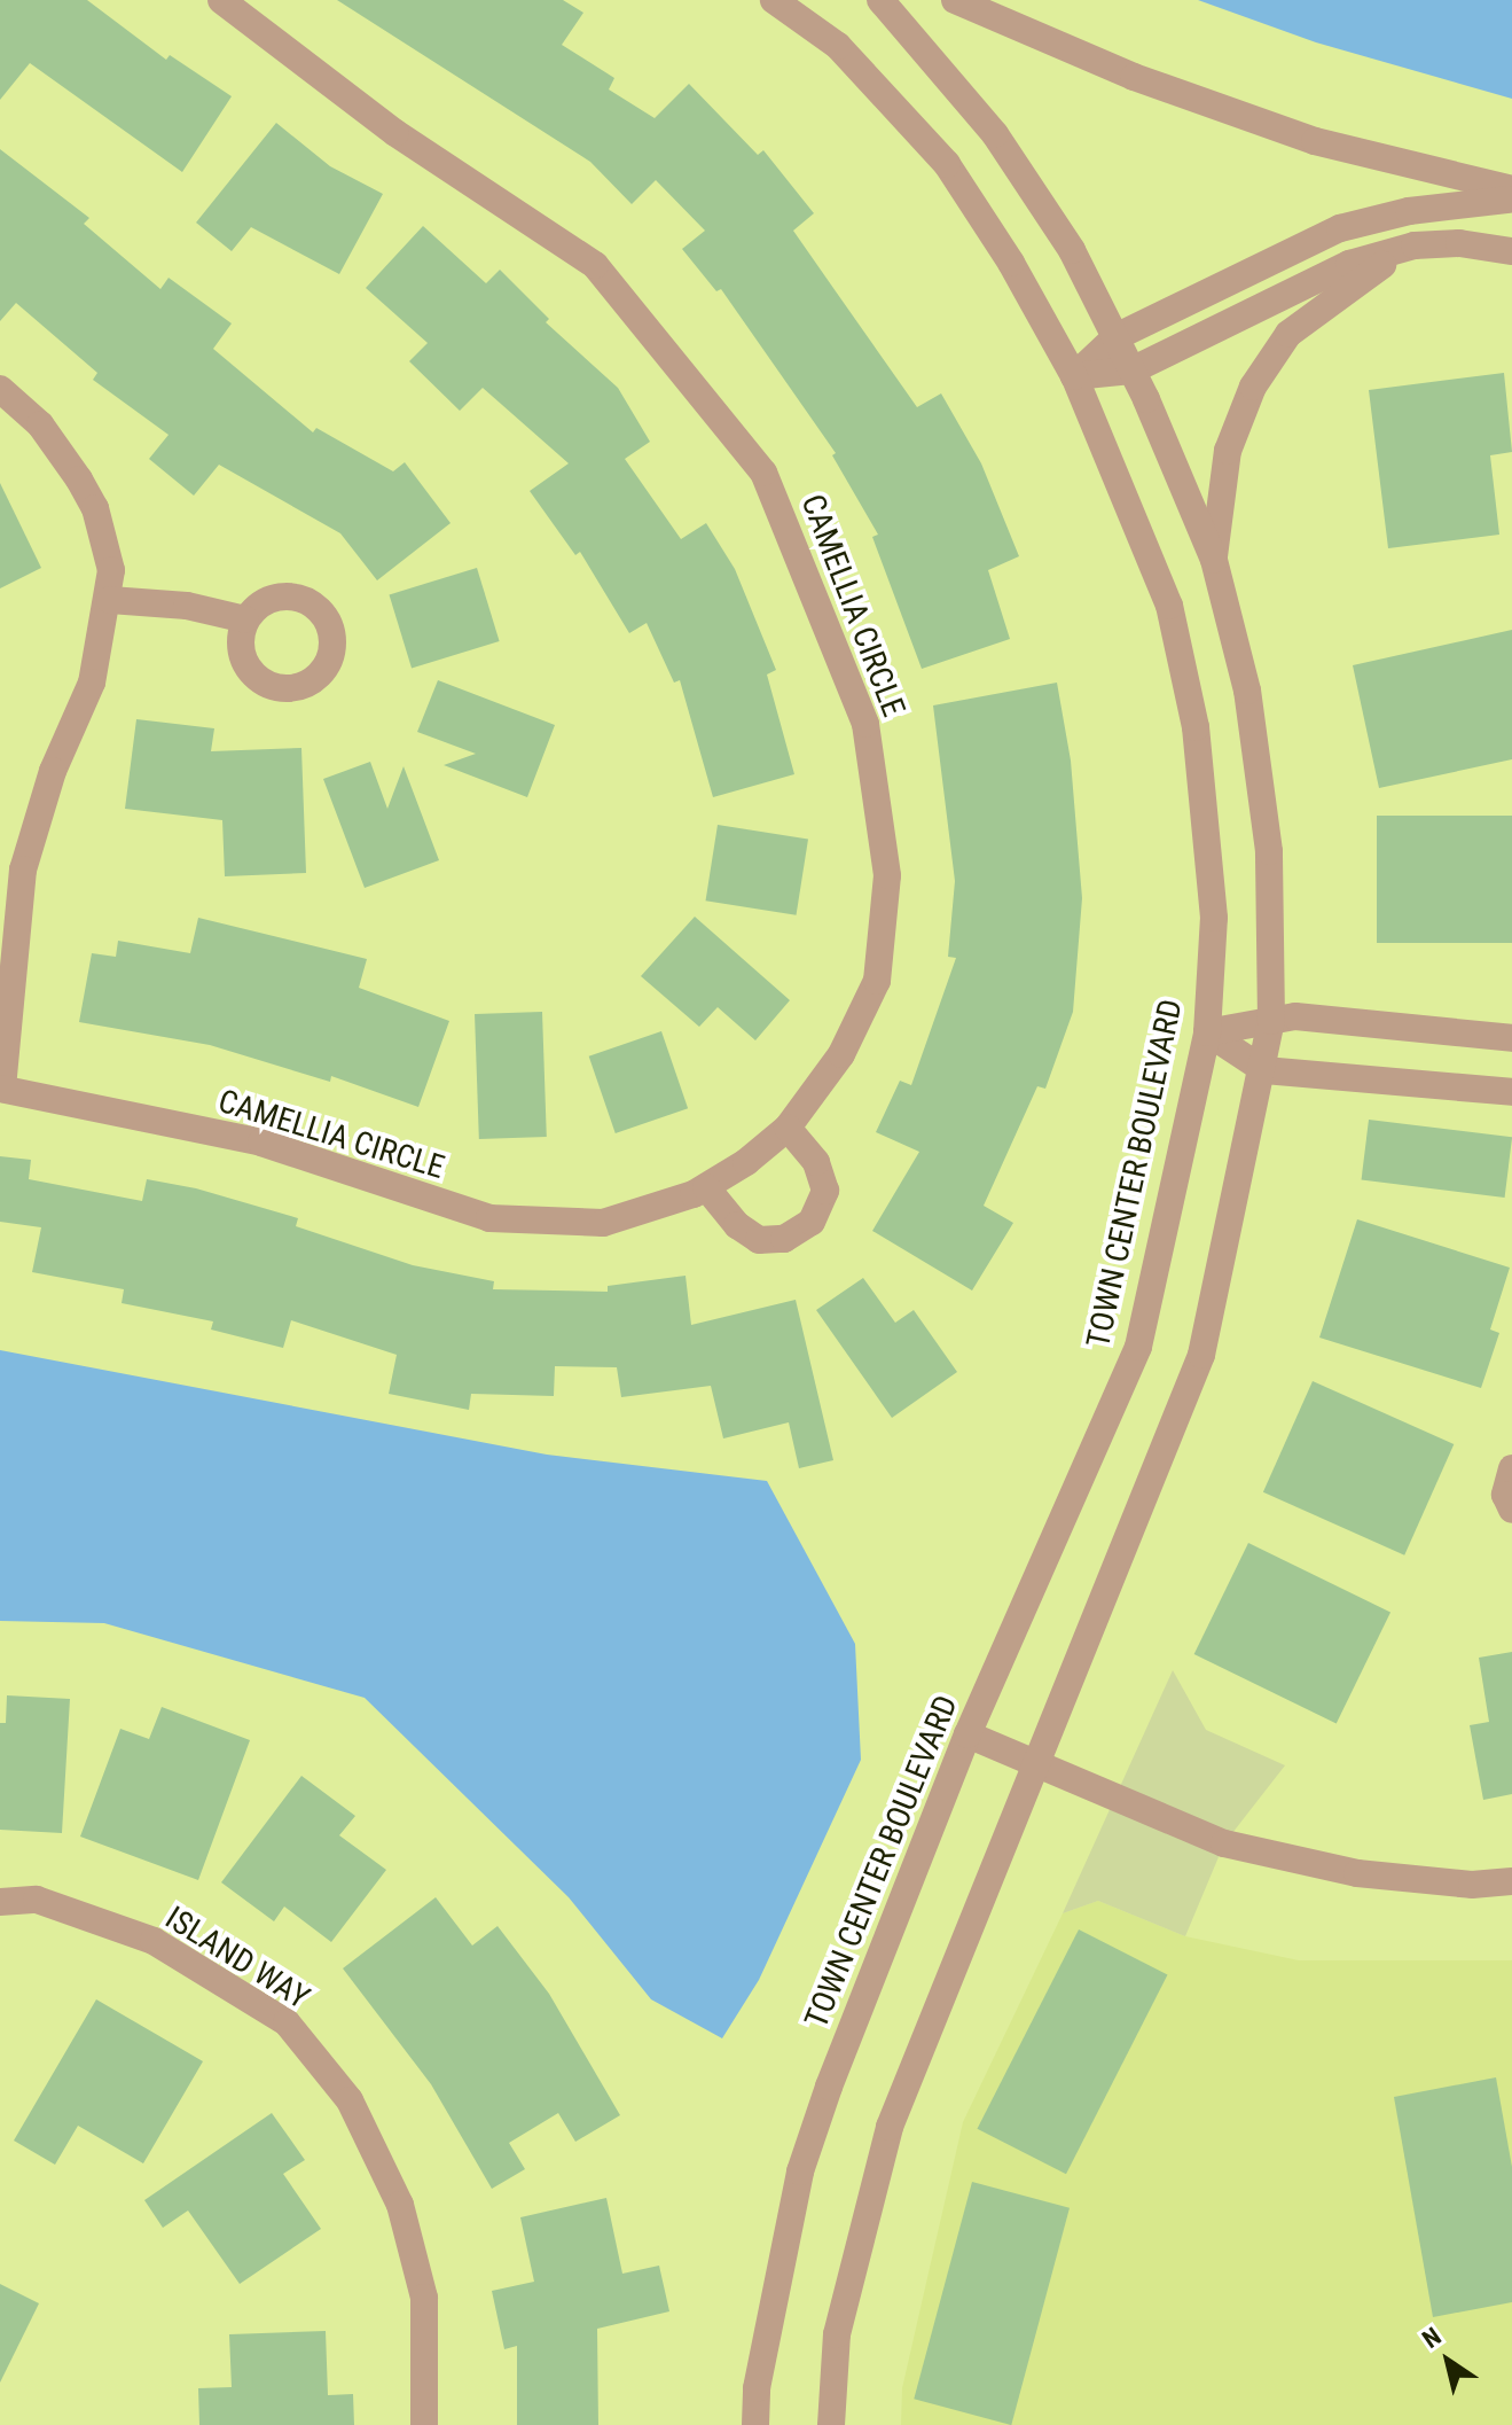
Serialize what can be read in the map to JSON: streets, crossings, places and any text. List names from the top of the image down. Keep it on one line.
{"streets":{"street":["CAMELLIA CIRCLE","TOWN CENTER BOULEVARD","ISLAND WAY"]},"north":"top left"}
